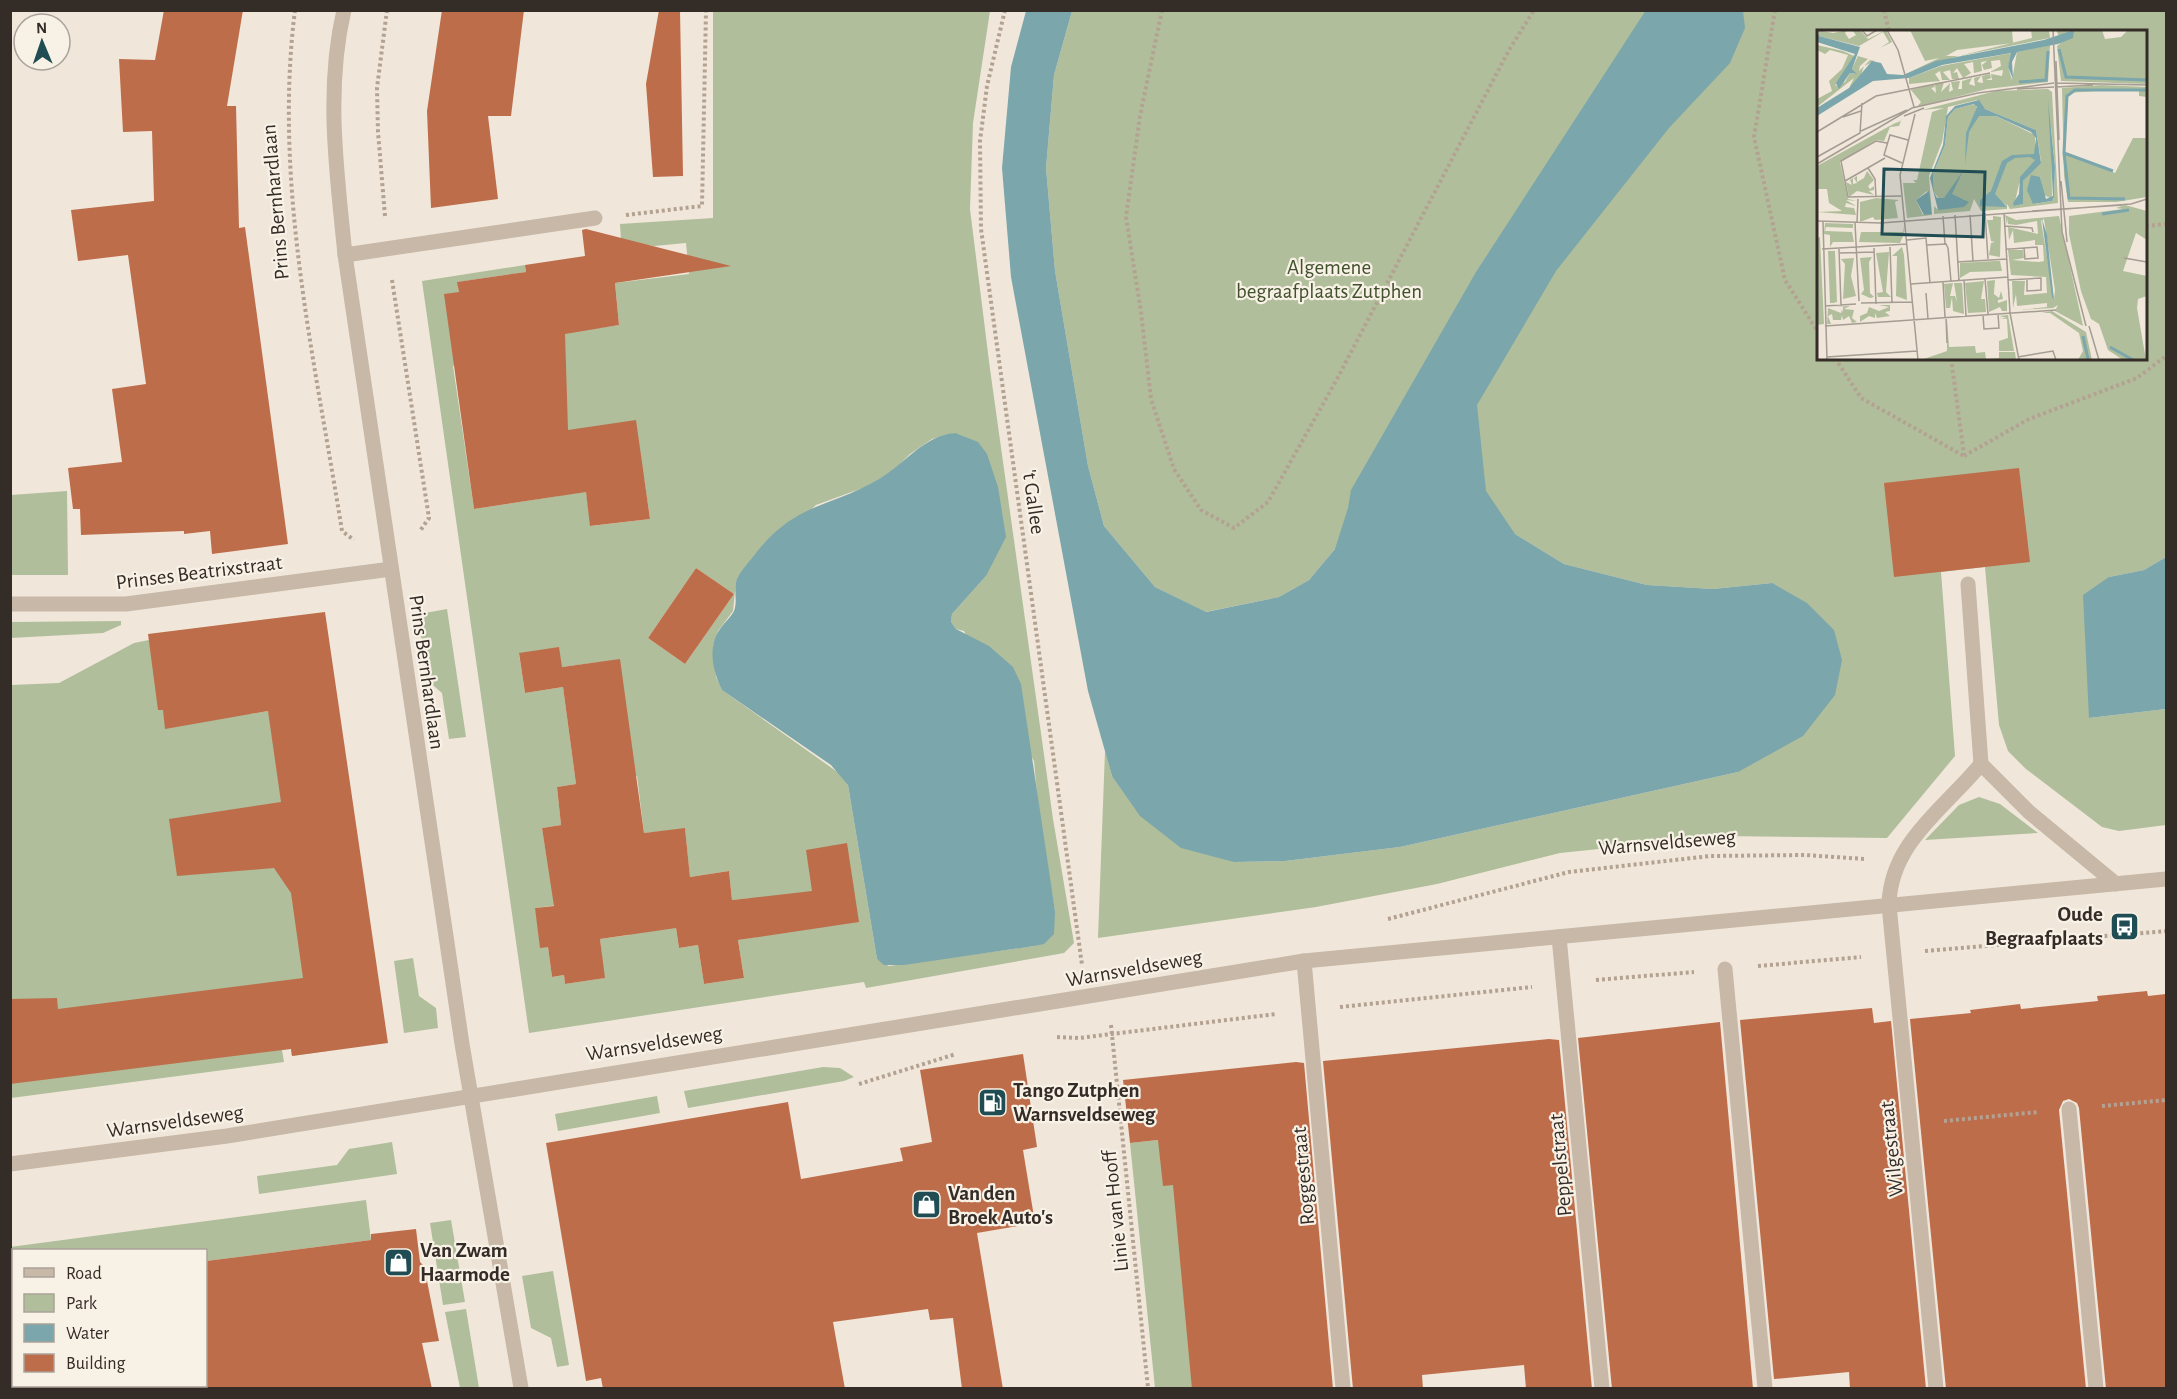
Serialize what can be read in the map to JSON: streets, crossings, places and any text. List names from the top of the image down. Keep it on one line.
{"streets":{"street":["Prins Bernhardlaan","Prinses Beatrixstraat","Warnsveldseweg","Wilgestraat","Peppelstraat","Roggestraat"],"path":["'t Gallee","Linie van Hooff"]},"crossings":[["Prins Bernhardlaan","Prinses Beatrixstraat"],["Prins Bernhardlaan","Warnsveldseweg"],["'t Gallee","Warnsveldseweg"],["Warnsveldseweg","Wilgestraat"],["Warnsveldseweg","Peppelstraat"],["Warnsveldseweg","Roggestraat"],["Warnsveldseweg","Linie van Hooff"]],"parks":["Algemene begraafplaats Zutphen"],"places":{"bus stop":["Oude Begraafplaats"],"fuel station":["Tango Zutphen Warnsveldseweg"],"shop":["Van den Broek Auto's","Van Zwam Haarmode"]},"legend":["Road","Park","Water","Building"],"north":"top"}
